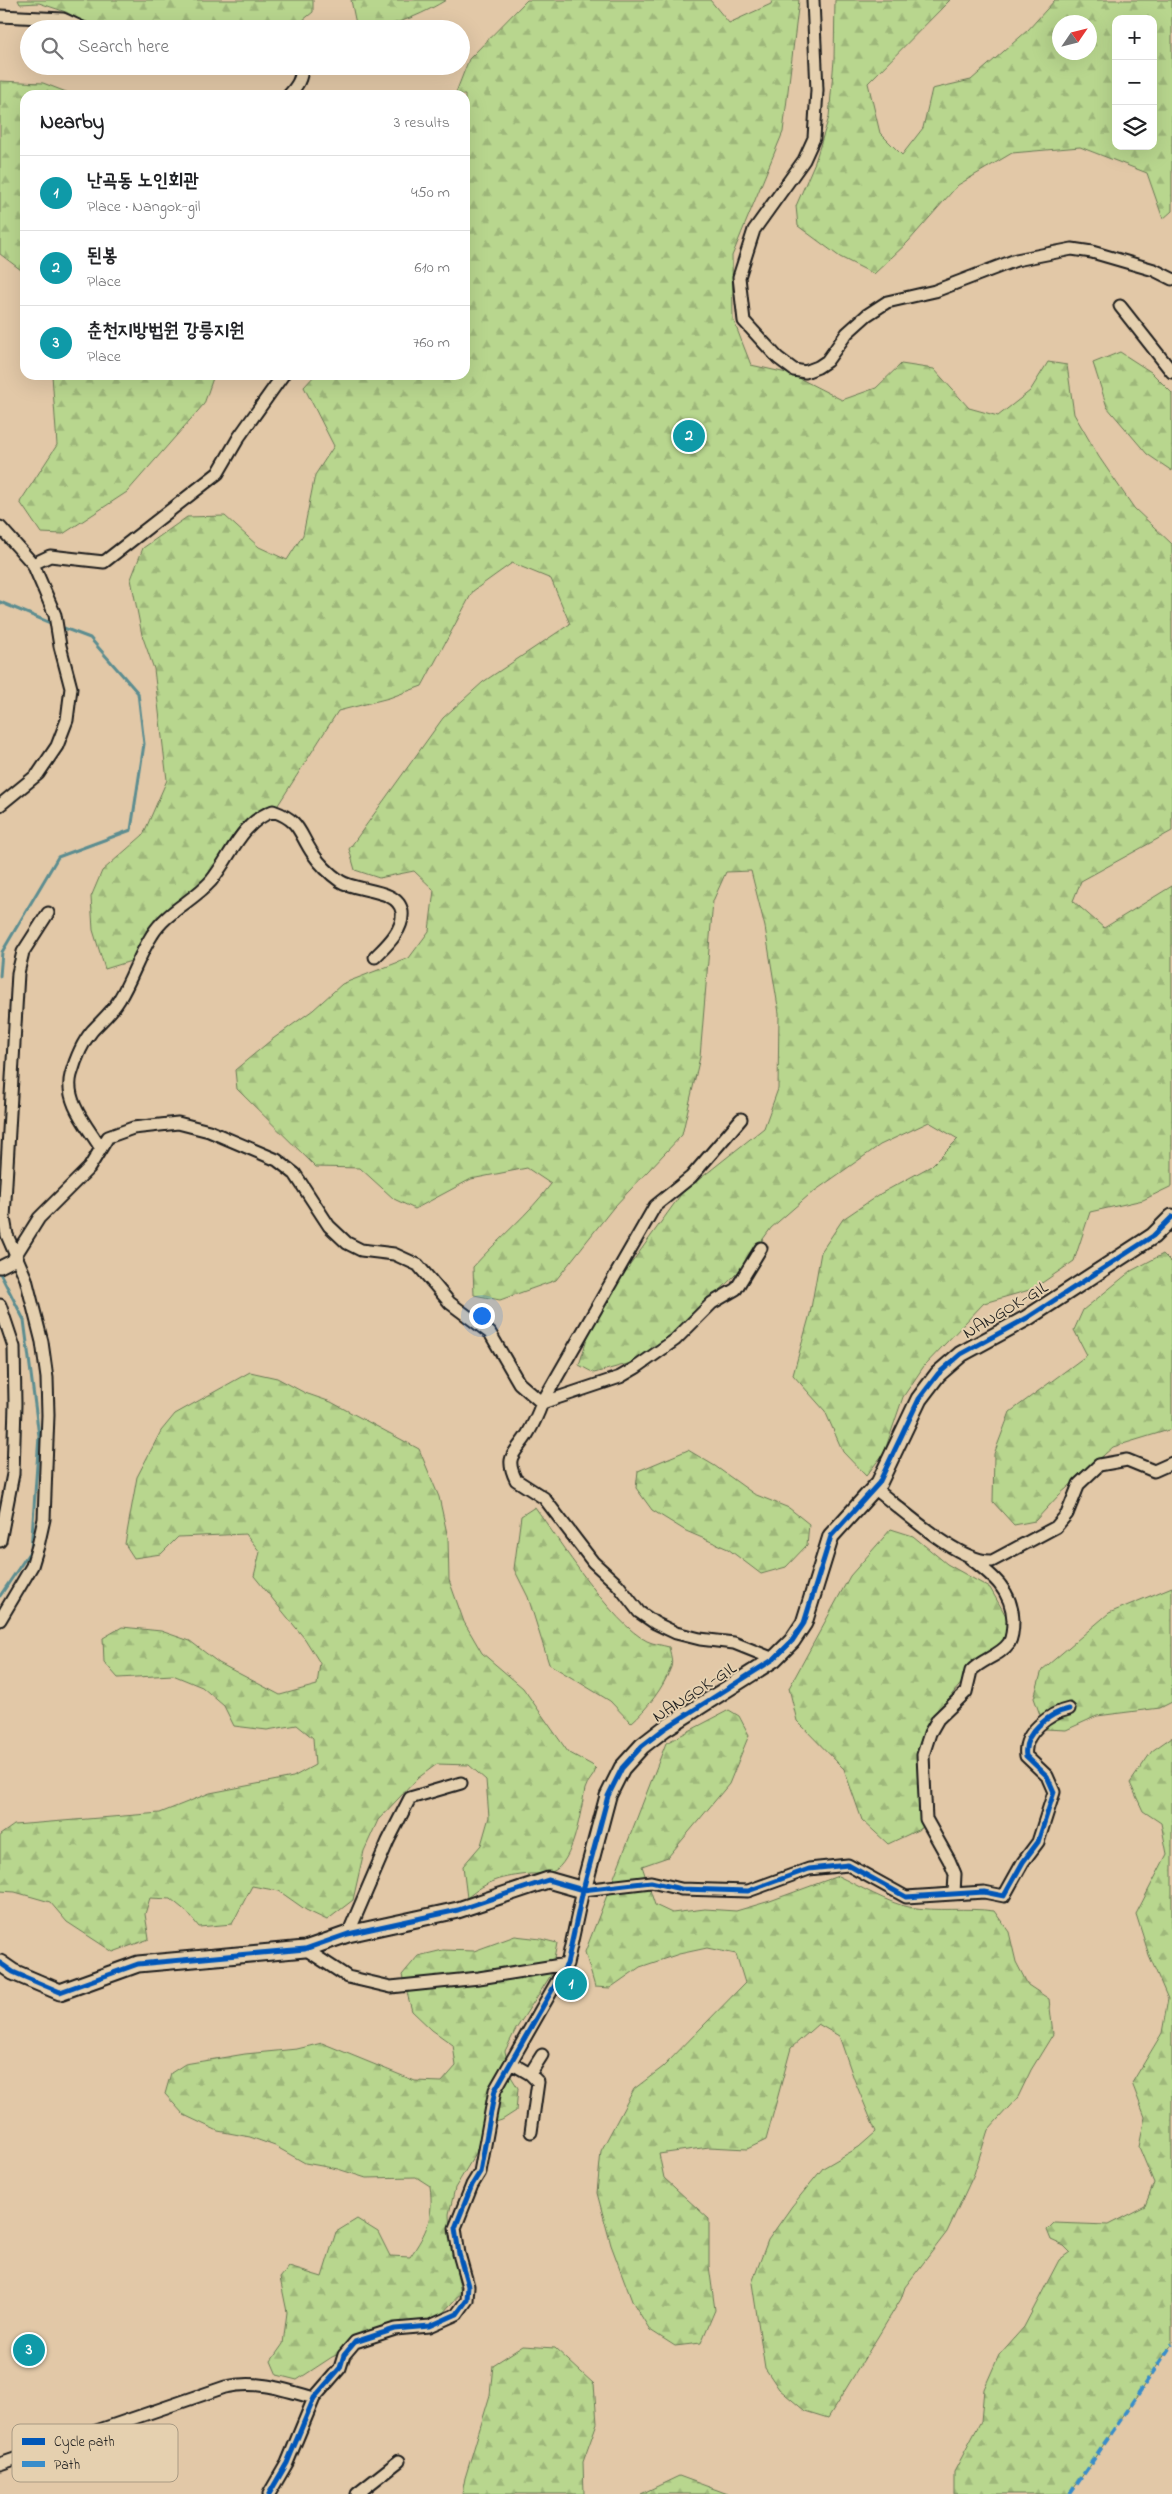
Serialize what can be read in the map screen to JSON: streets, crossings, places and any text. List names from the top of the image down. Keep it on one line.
{"streets":{"street":["NANGOK-GIL"]},"legend":["Cycle path","Path"],"north":"top right","page":{"map_buttons":["+","−"],"search":"Search here","heading":["Nearby","3 results"],"list":[{"mark":"1","name":"난곡동 노인회관","note":"Place · Nangok-gil","value":"450 m"},{"mark":"2","name":"된봉","note":"Place","value":"610 m"},{"mark":"3","name":"춘천지방법원 강릉지원","note":"Place","value":"760 m"}],"pins":["2","1","3"]}}
